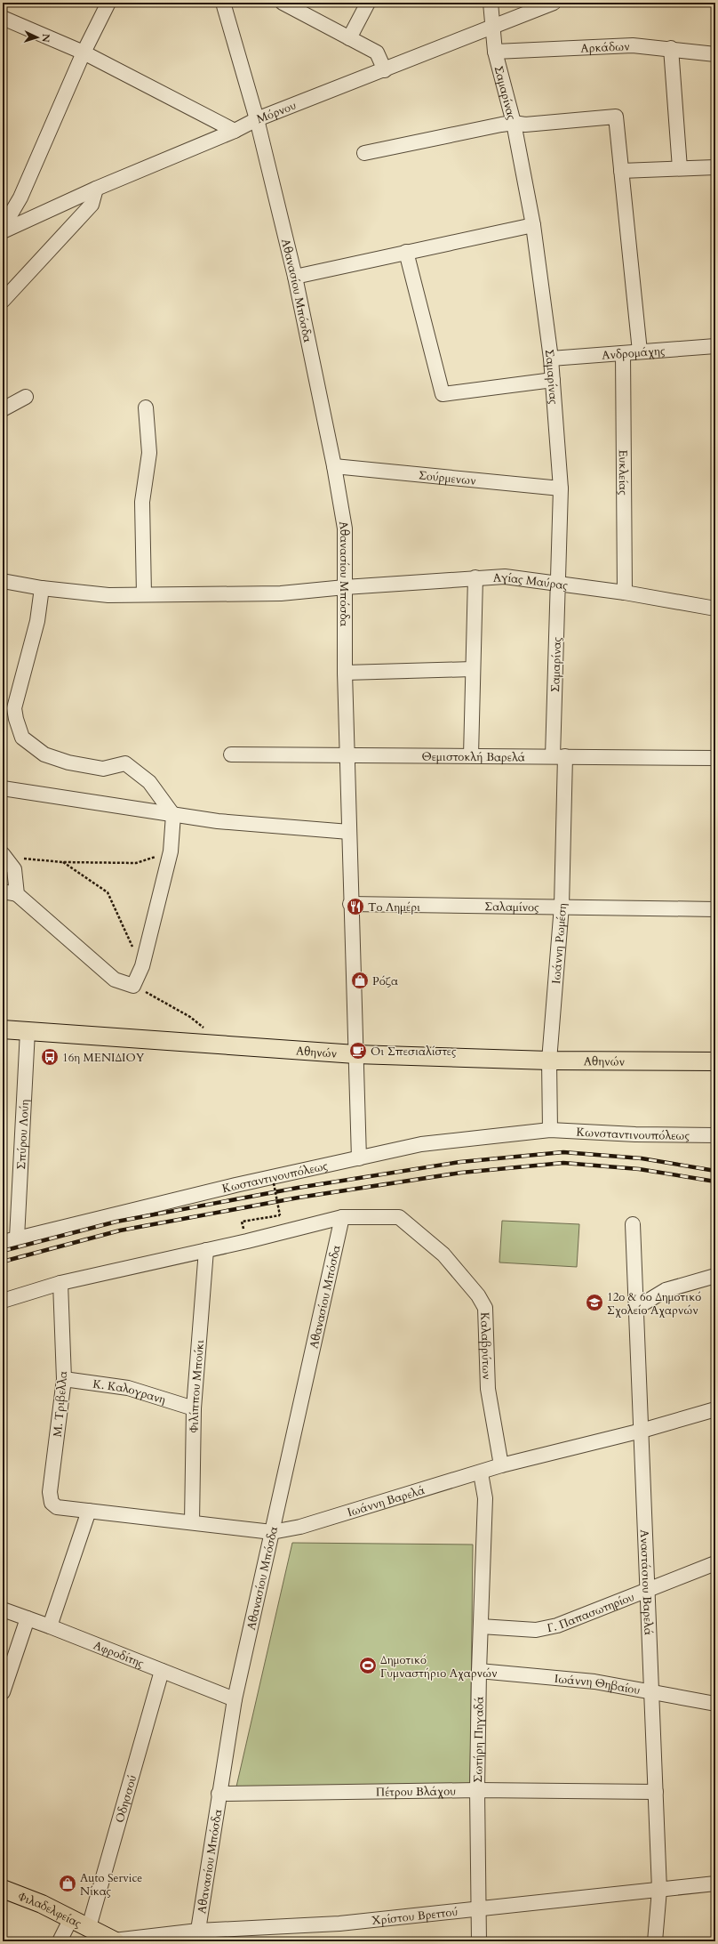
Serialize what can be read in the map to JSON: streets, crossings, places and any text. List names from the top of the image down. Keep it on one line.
{"streets":{"main road":["Αθηνών","Φιλαδελφείας"],"street":["Αρκάδων","Σαμαρίνας","Μόρνου","Αθανασίου Μπόσδα","Ανδρομάχης","Ευκλείας","Σούρμενων","Αγίας Μαύρας","Θεμιστοκλή Βαρελά","Σαλαμίνος","Ιωάννη Ρωμέση","Κωνσταντινουπόλεως","Σπύρου Λούη","Κωσταντινουπόλεως","Καλαβρύτων","Φιλίππου Μπούκι","Κ. Καλογρανη","Μ. Τριβελλα","Ιωάννη Βαρελά","Αναστάσιου Βαρελά","Γ. Παπασωτηρίου","Αφροδίτης","Ιωάννη Θηβαίου","Σωτήρη Πηγαδά","Πέτρου Βλάχου","Οδησσού","Χρίστου Βρεττού"]},"crossings":[["Αρκάδων","Σαμαρίνας"],["Σαμαρίνας","Μόρνου"],["Σαμαρίνας","Ανδρομάχης"],["Σαμαρίνας","Σούρμενων"],["Σαμαρίνας","Αγίας Μαύρας"],["Σαμαρίνας","Θεμιστοκλή Βαρελά"],["Σαμαρίνας","Ιωάννη Ρωμέση"],["Μόρνου","Αθανασίου Μπόσδα"],["Αθανασίου Μπόσδα","Σούρμενων"],["Αθανασίου Μπόσδα","Αγίας Μαύρας"],["Αθανασίου Μπόσδα","Θεμιστοκλή Βαρελά"],["Αθανασίου Μπόσδα","Σαλαμίνος"],["Αθανασίου Μπόσδα","Αθηνών"],["Αθανασίου Μπόσδα","Κωσταντινουπόλεως"],["Αθανασίου Μπόσδα","Καλαβρύτων"],["Αθανασίου Μπόσδα","Ιωάννη Βαρελά"],["Αθανασίου Μπόσδα","Αφροδίτης"],["Αθανασίου Μπόσδα","Πέτρου Βλάχου"],["Αθανασίου Μπόσδα","Χρίστου Βρεττού"],["Ανδρομάχης","Ευκλείας"],["Ευκλείας","Αγίας Μαύρας"],["Θεμιστοκλή Βαρελά","Ιωάννη Ρωμέση"],["Σαλαμίνος","Ιωάννη Ρωμέση"],["Ιωάννη Ρωμέση","Αθηνών"],["Ιωάννη Ρωμέση","Κωνσταντινουπόλεως"],["Ιωάννη Ρωμέση","Κωσταντινουπόλεως"],["Αθηνών","Σπύρου Λούη"],["Κωνσταντινουπόλεως","Κωσταντινουπόλεως"],["Σπύρου Λούη","Κωσταντινουπόλεως"],["Καλαβρύτων","Ιωάννη Βαρελά"],["Φιλίππου Μπούκι","Κ. Καλογρανη"],["Φιλίππου Μπούκι","Ιωάννη Βαρελά"],["Κ. Καλογρανη","Μ. Τριβελλα"],["Μ. Τριβελλα","Ιωάννη Βαρελά"],["Ιωάννη Βαρελά","Αναστάσιου Βαρελά"],["Ιωάννη Βαρελά","Σωτήρη Πηγαδά"],["Αναστάσιου Βαρελά","Γ. Παπασωτηρίου"],["Αναστάσιου Βαρελά","Ιωάννη Θηβαίου"],["Αναστάσιου Βαρελά","Πέτρου Βλάχου"],["Αναστάσιου Βαρελά","Χρίστου Βρεττού"],["Γ. Παπασωτηρίου","Σωτήρη Πηγαδά"],["Αφροδίτης","Οδησσού"],["Ιωάννη Θηβαίου","Σωτήρη Πηγαδά"],["Σωτήρη Πηγαδά","Πέτρου Βλάχου"],["Σωτήρη Πηγαδά","Χρίστου Βρεττού"],["Οδησσού","Φιλαδελφείας"],["Φιλαδελφείας","Χρίστου Βρεττού"]],"places":{"restaurant":["Το Λημέρι"],"shop":["Ρόζα","Auto Service Νίκας"],"cafe":["Οι Σπεσιαλίστες"],"bus stop":["16η ΜΕΝΙΔΙΟΥ"],"school or university":["12ο & 6ο Δημοτικό Σχολείο Αχαρνών"],"sports":["Δημοτικό Γυμναστήριο Αχαρνών"]},"north":"right"}
